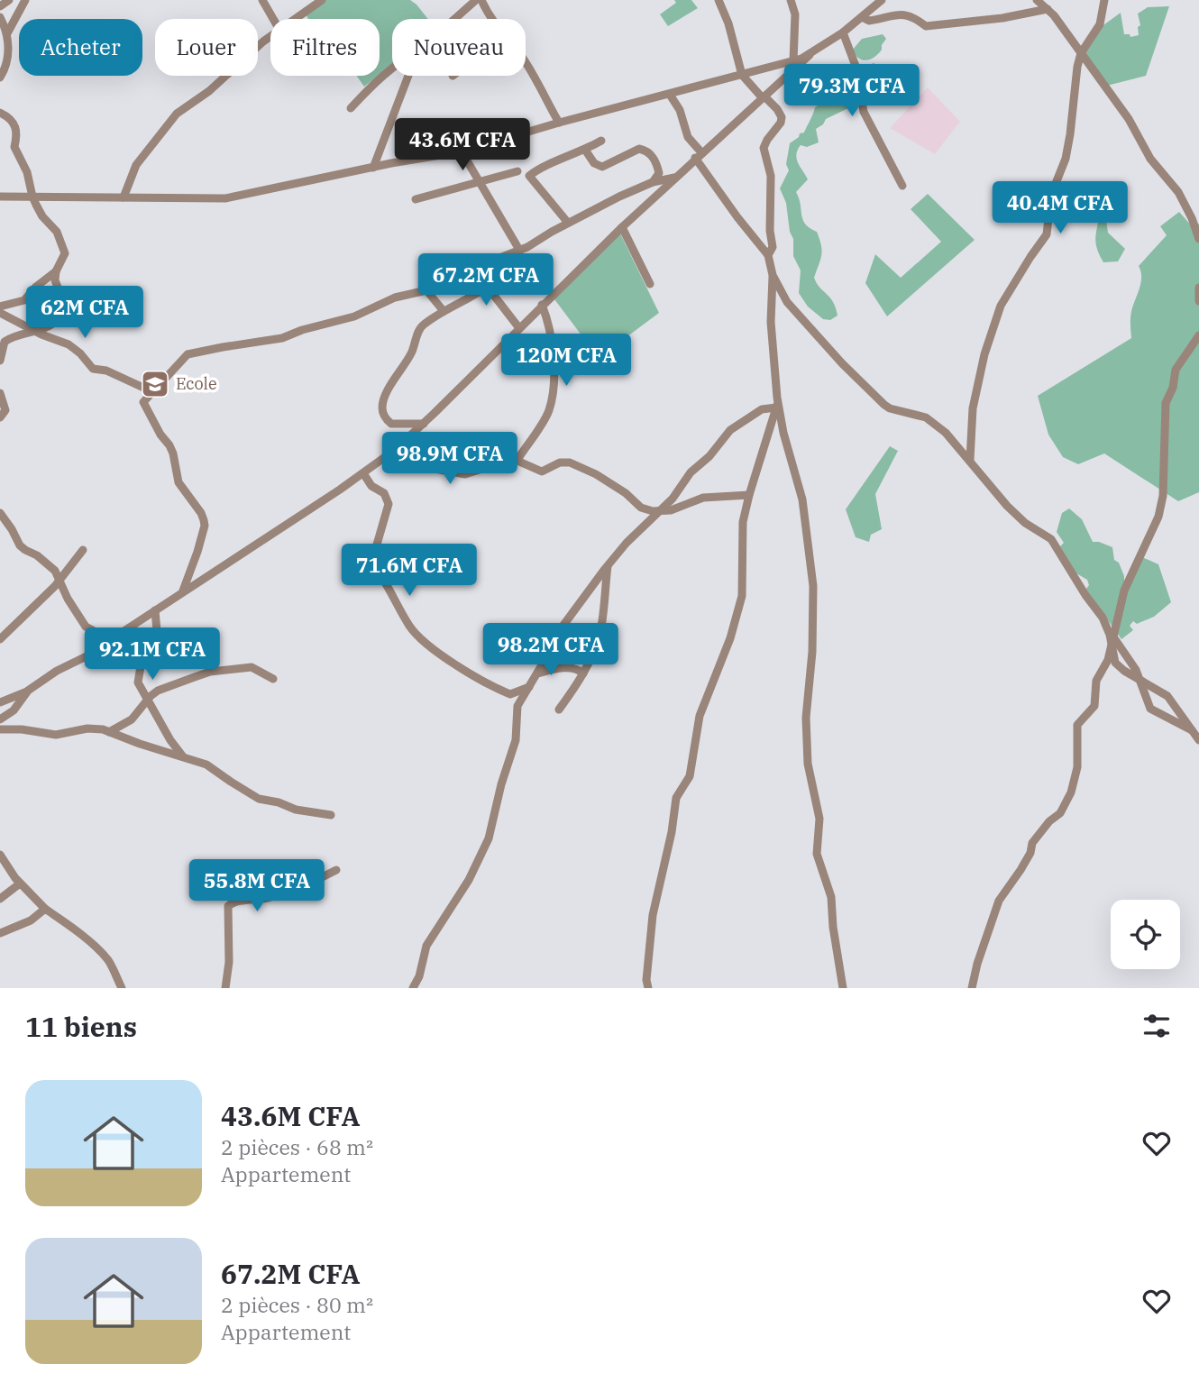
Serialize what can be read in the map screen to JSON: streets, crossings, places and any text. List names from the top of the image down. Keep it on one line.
{"places":{"school or university":["Ecole"]},"page":{"chip":["Acheter","Louer","Filtres","Nouveau"],"price":["79.3M CFA","43.6M CFA","40.4M CFA","67.2M CFA","62M CFA","120M CFA","98.9M CFA","71.6M CFA","98.2M CFA","92.1M CFA","55.8M CFA"],"heading":"11 biens","list":[{"name":"43.6M CFA","note":"2 pièces · 68 m² · Appartement"},{"name":"67.2M CFA","note":"2 pièces · 80 m² · Appartement"}]}}
